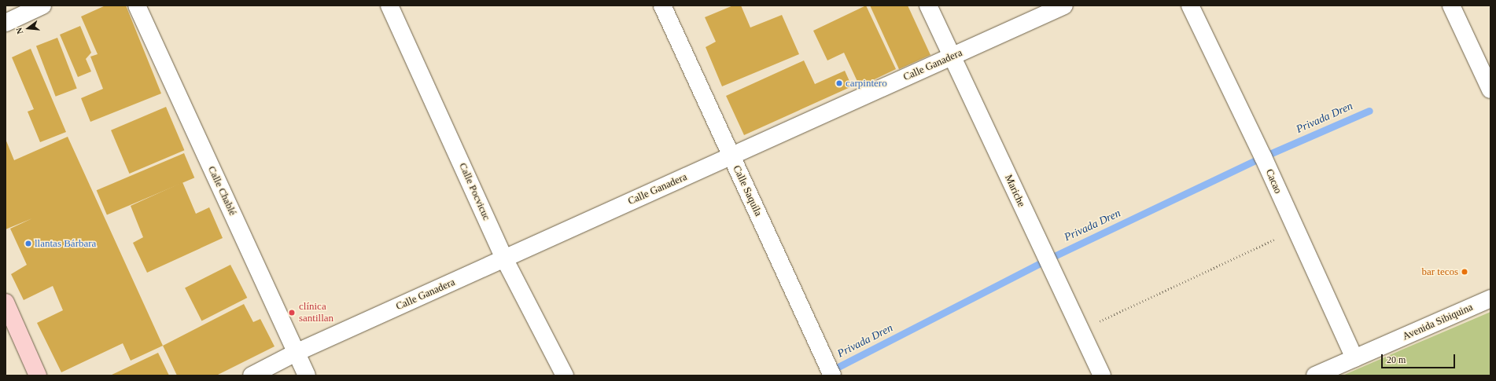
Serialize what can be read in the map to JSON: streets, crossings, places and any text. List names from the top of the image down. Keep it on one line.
{"streets":{"street":["Calle Ganadera","Cacao","Calle Chablé","Calle Saquila","Mariche","Calle Pocvicuc","Avenida Sibiquina"]},"crossings":[["Calle Ganadera","Calle Chablé"],["Calle Ganadera","Calle Saquila"],["Calle Ganadera","Mariche"],["Calle Ganadera","Calle Pocvicuc"],["Cacao","Avenida Sibiquina"]],"water":["Privada Dren"],"places":["carpintero","llantas Bárbara","bar tecos","clínica santillan"],"scale_bar":"20 m","north":"left"}
